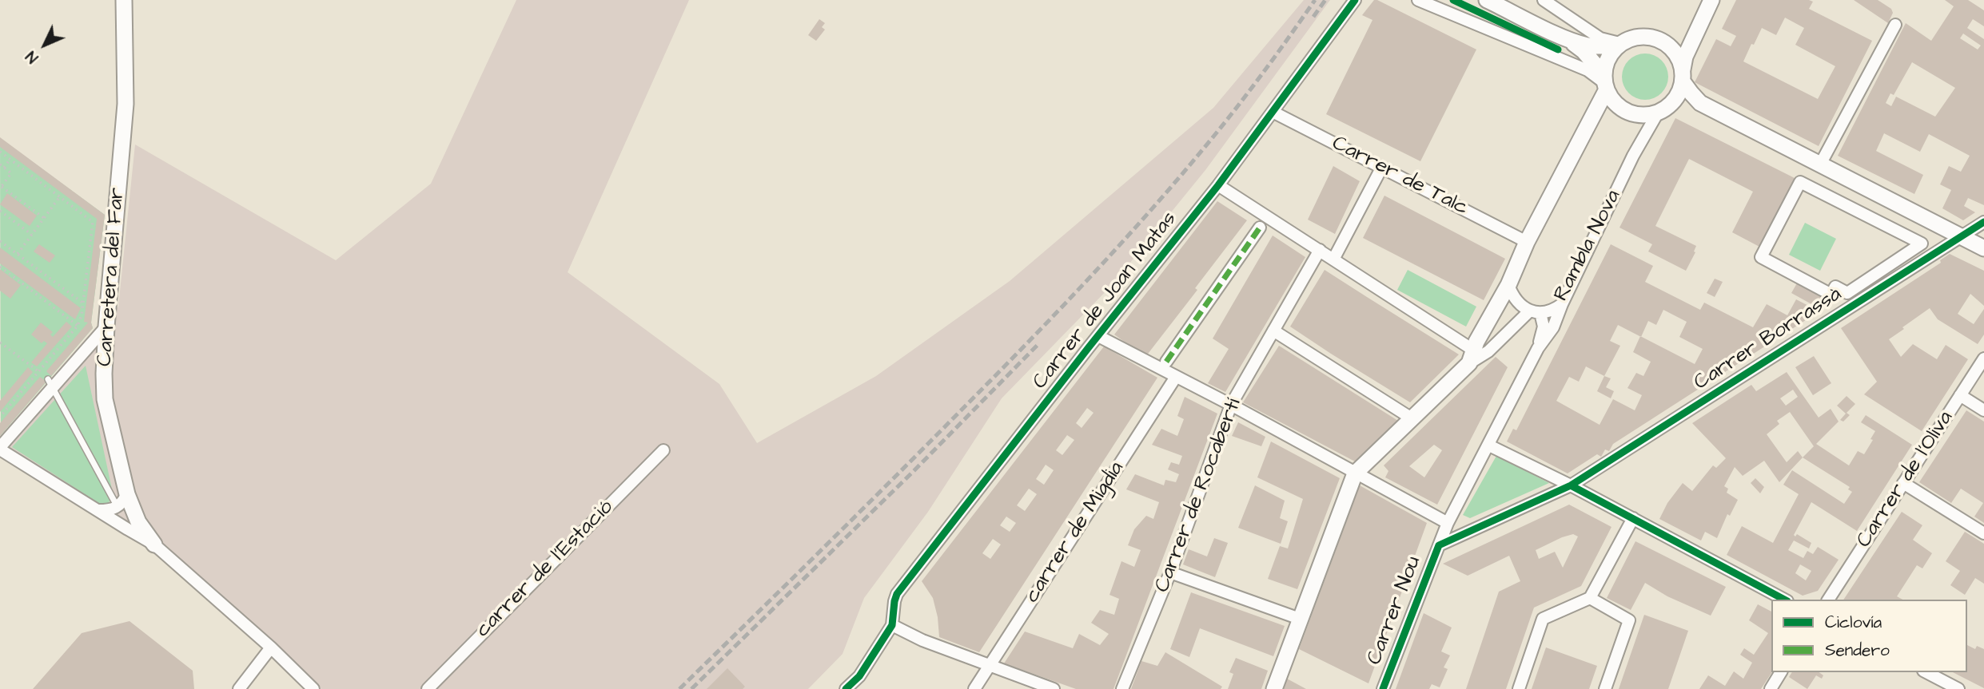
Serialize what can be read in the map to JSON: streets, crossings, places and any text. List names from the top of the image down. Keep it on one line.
{"streets":{"street":["Carrer de Talc","Rambla Nova","Carretera del Far","Carrer de Joan Matas","Carrer Borrassà","Carrer de l'Oliva","Carrer de Rocabertí","carrer de Migdia","carrer de l'Estació","Carrer Nou"]},"crossings":[["Carrer de Talc","Carrer de Joan Matas"],["Rambla Nova","Carrer Nou"],["Carrer Borrassà","Carrer Nou"]],"legend":["Ciclovía","Sendero"],"north":"bottom left"}
